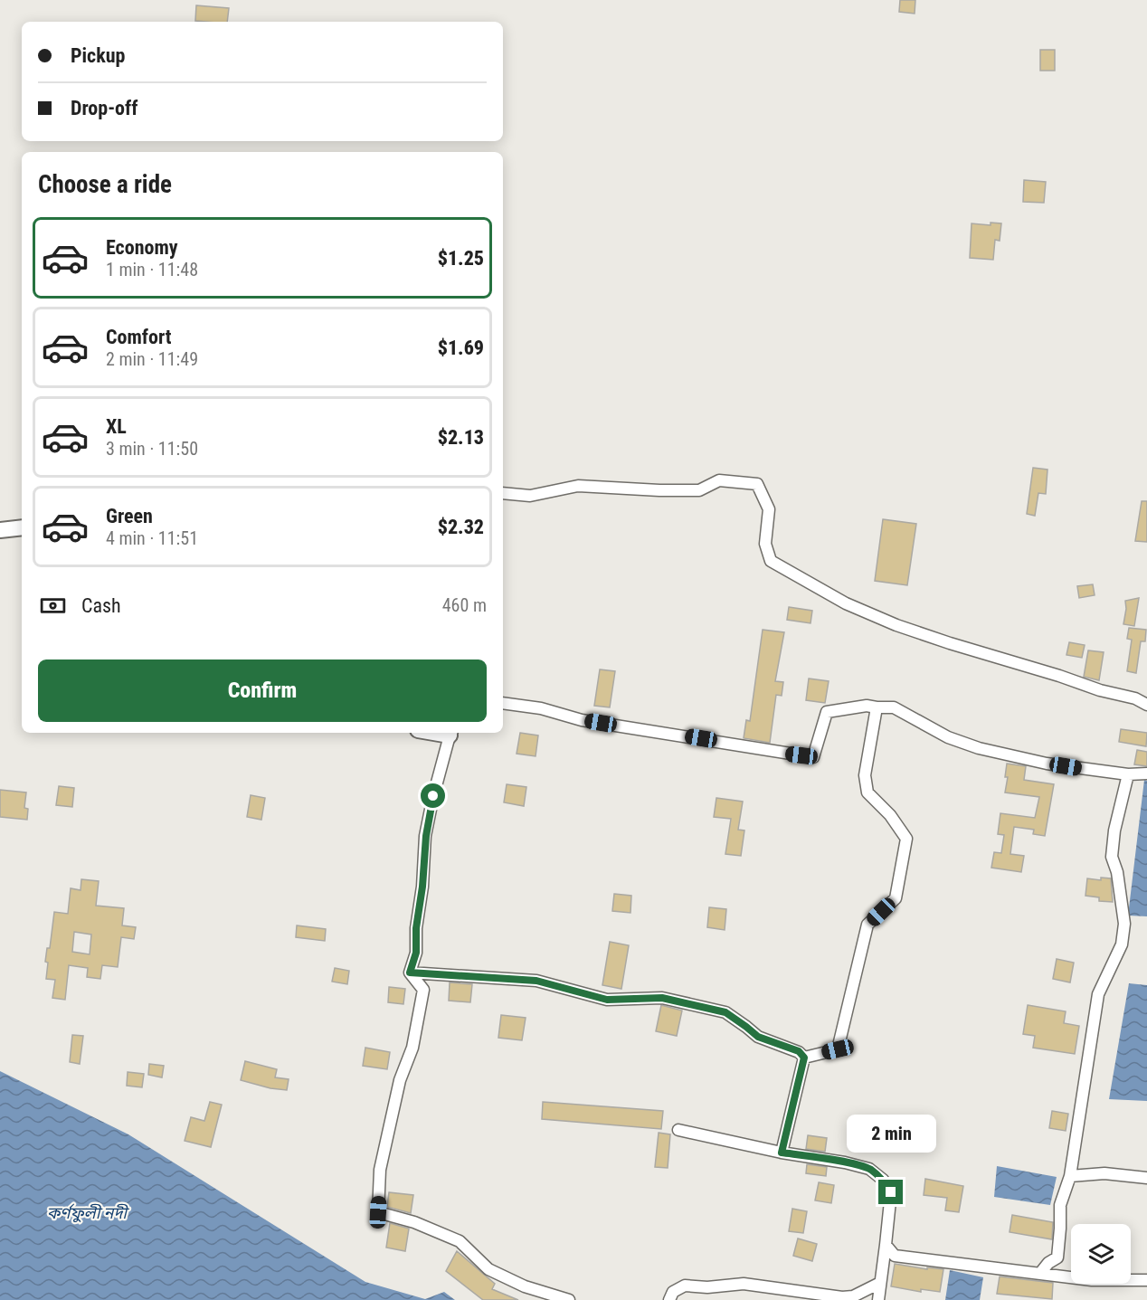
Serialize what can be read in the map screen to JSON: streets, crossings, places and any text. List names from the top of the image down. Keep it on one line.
{"water":["কর্ণফুলী নদী"],"page":{"banner":["Pickup","Drop-off"],"heading":"Choose a ride","list":[{"name":"Economy","note":"1 min · 11:48","value":"$1.25"},{"name":"Comfort","note":"2 min · 11:49","value":"$1.69"},{"name":"XL","note":"3 min · 11:50","value":"$2.13"},{"name":"Green","note":"4 min · 11:51","value":"$2.32"}],"pay":["Cash","460 m"],"buttons":"Confirm","bubble":"2 min"}}
